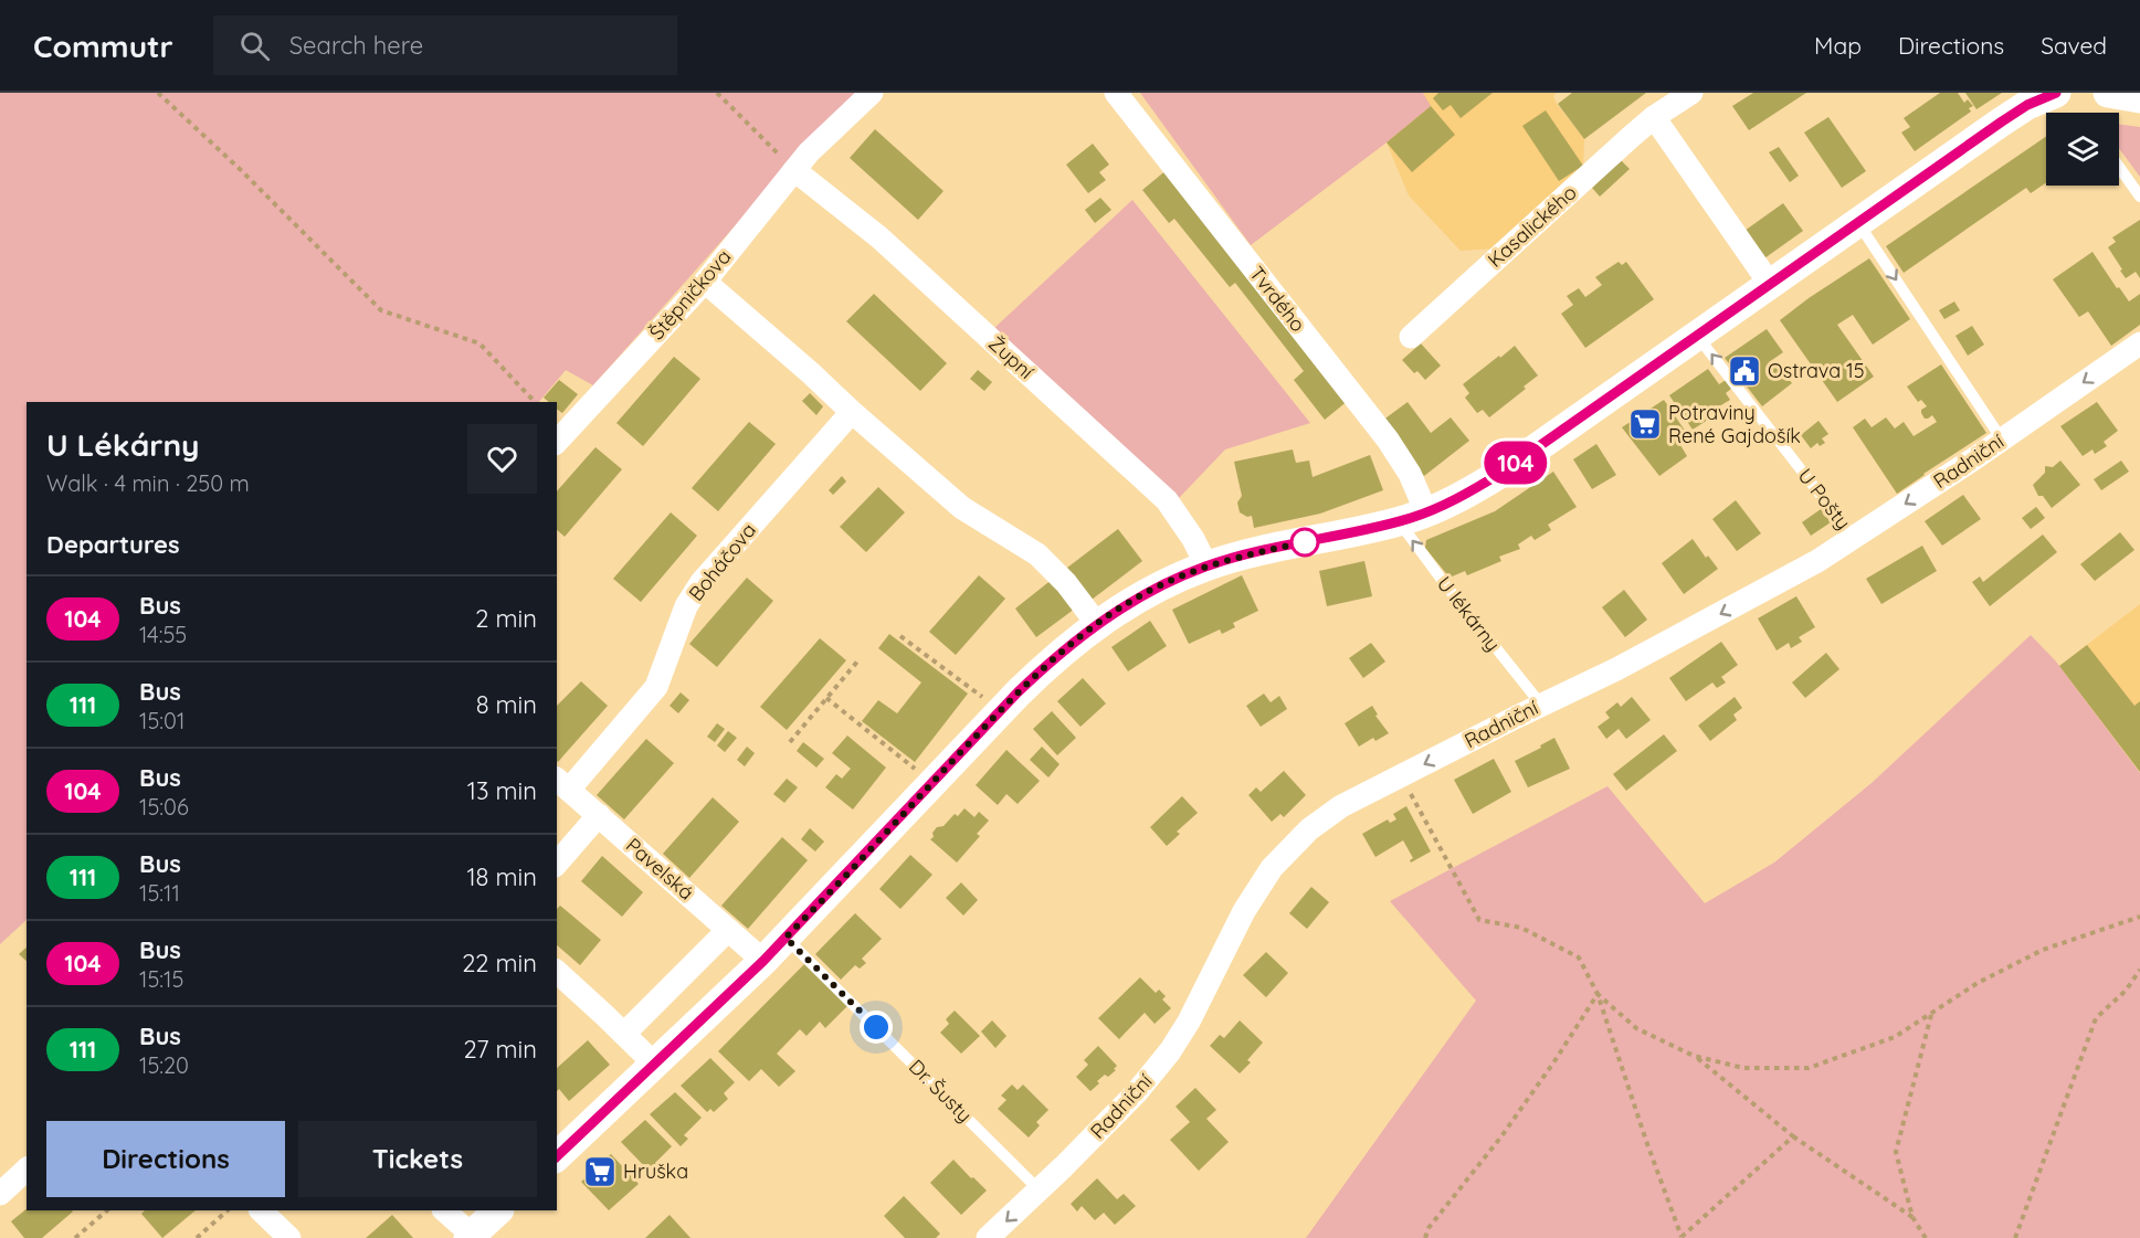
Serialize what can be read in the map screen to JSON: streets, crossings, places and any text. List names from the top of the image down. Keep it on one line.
{"streets":{"street":["Kasalického","Štěpničkova","Tvrdého","Župní","Radniční","Boháčova","Pavelská"],"lane":["U Pošty","U lékárny","Dr. Šusty"]},"crossings":[["Štěpničkova","Župní"],["Tvrdého","U lékárny"],["Radniční","U Pošty"],["Radniční","U lékárny"],["Radniční","Dr. Šusty"],["Boháčova","Pavelská"]],"one_way":["Radniční","U Pošty","U lékárny"],"places":{"public building":["Ostrava 15"],"supermarket":["Potraviny René Gajdošík","Hruška"]},"lines":["bus line 104"],"page":{"header":"Commutr","search":"Search here","nav":["Map","Directions","Saved"],"on_map":"104","heading":[["U Lékárny","Walk · 4 min · 250 m"],"Departures"],"list":[{"mark":"104","name":"Bus","note":"14:55","value":"2 min"},{"mark":"111","name":"Bus","note":"15:01","value":"8 min"},{"mark":"104","name":"Bus","note":"15:06","value":"13 min"},{"mark":"111","name":"Bus","note":"15:11","value":"18 min"},{"mark":"104","name":"Bus","note":"15:15","value":"22 min"},{"mark":"111","name":"Bus","note":"15:20","value":"27 min"}],"buttons":["Directions","Tickets"]}}
